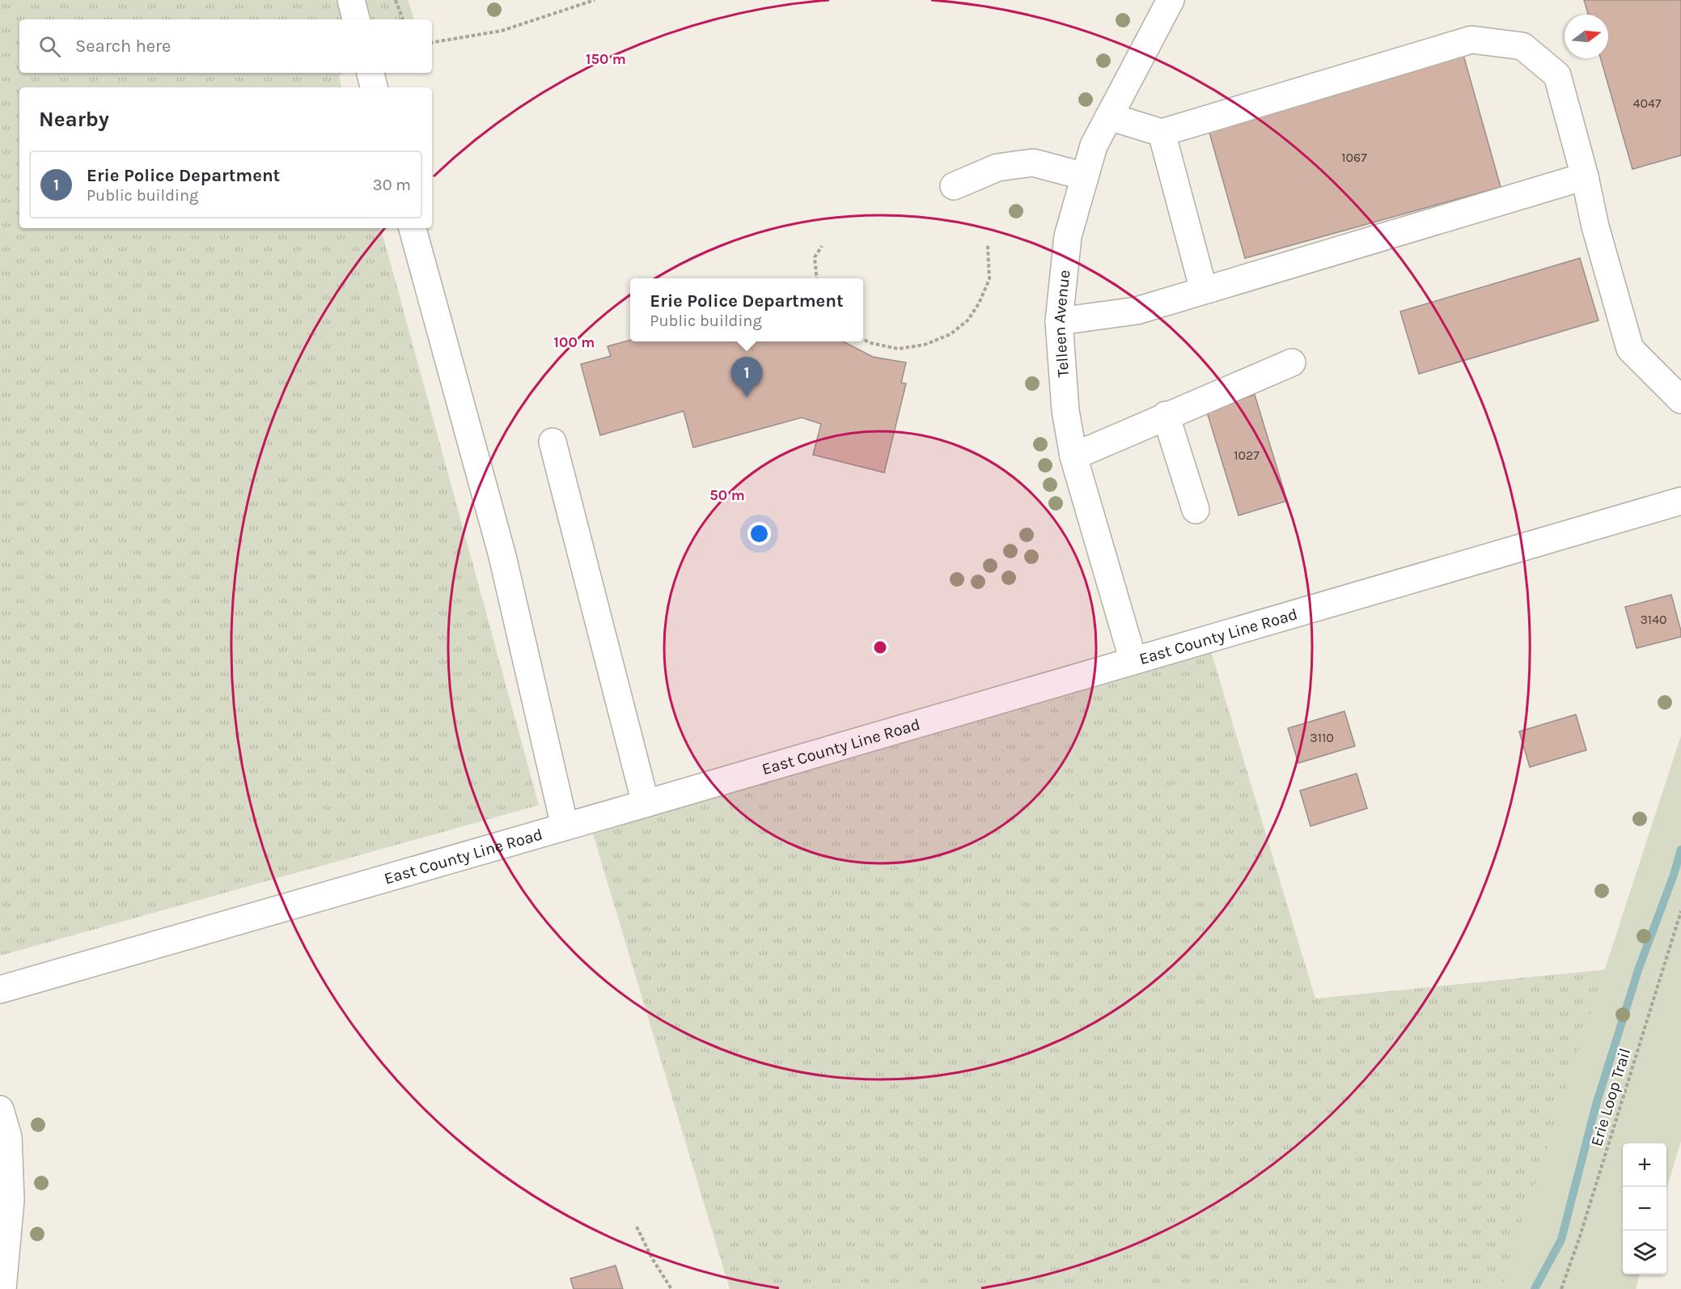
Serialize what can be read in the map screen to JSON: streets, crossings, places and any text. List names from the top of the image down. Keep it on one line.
{"streets":{"main road":["Telleen Avenue","East County Line Road"],"path":["Erie Loop Trail"]},"crossings":[["Telleen Avenue","East County Line Road"]],"house_numbers":["4047","1067","1027","3140","3110"],"north":"right","page":{"search":"Search here","heading":"Nearby","list":[{"mark":"1","name":"Erie Police Department","note":"Public building","value":"30 m"}],"popup":["Erie Police Department","Public building"],"pins":"1","map_buttons":["+","−"]},"rings":["150 m","100 m","50 m"]}
